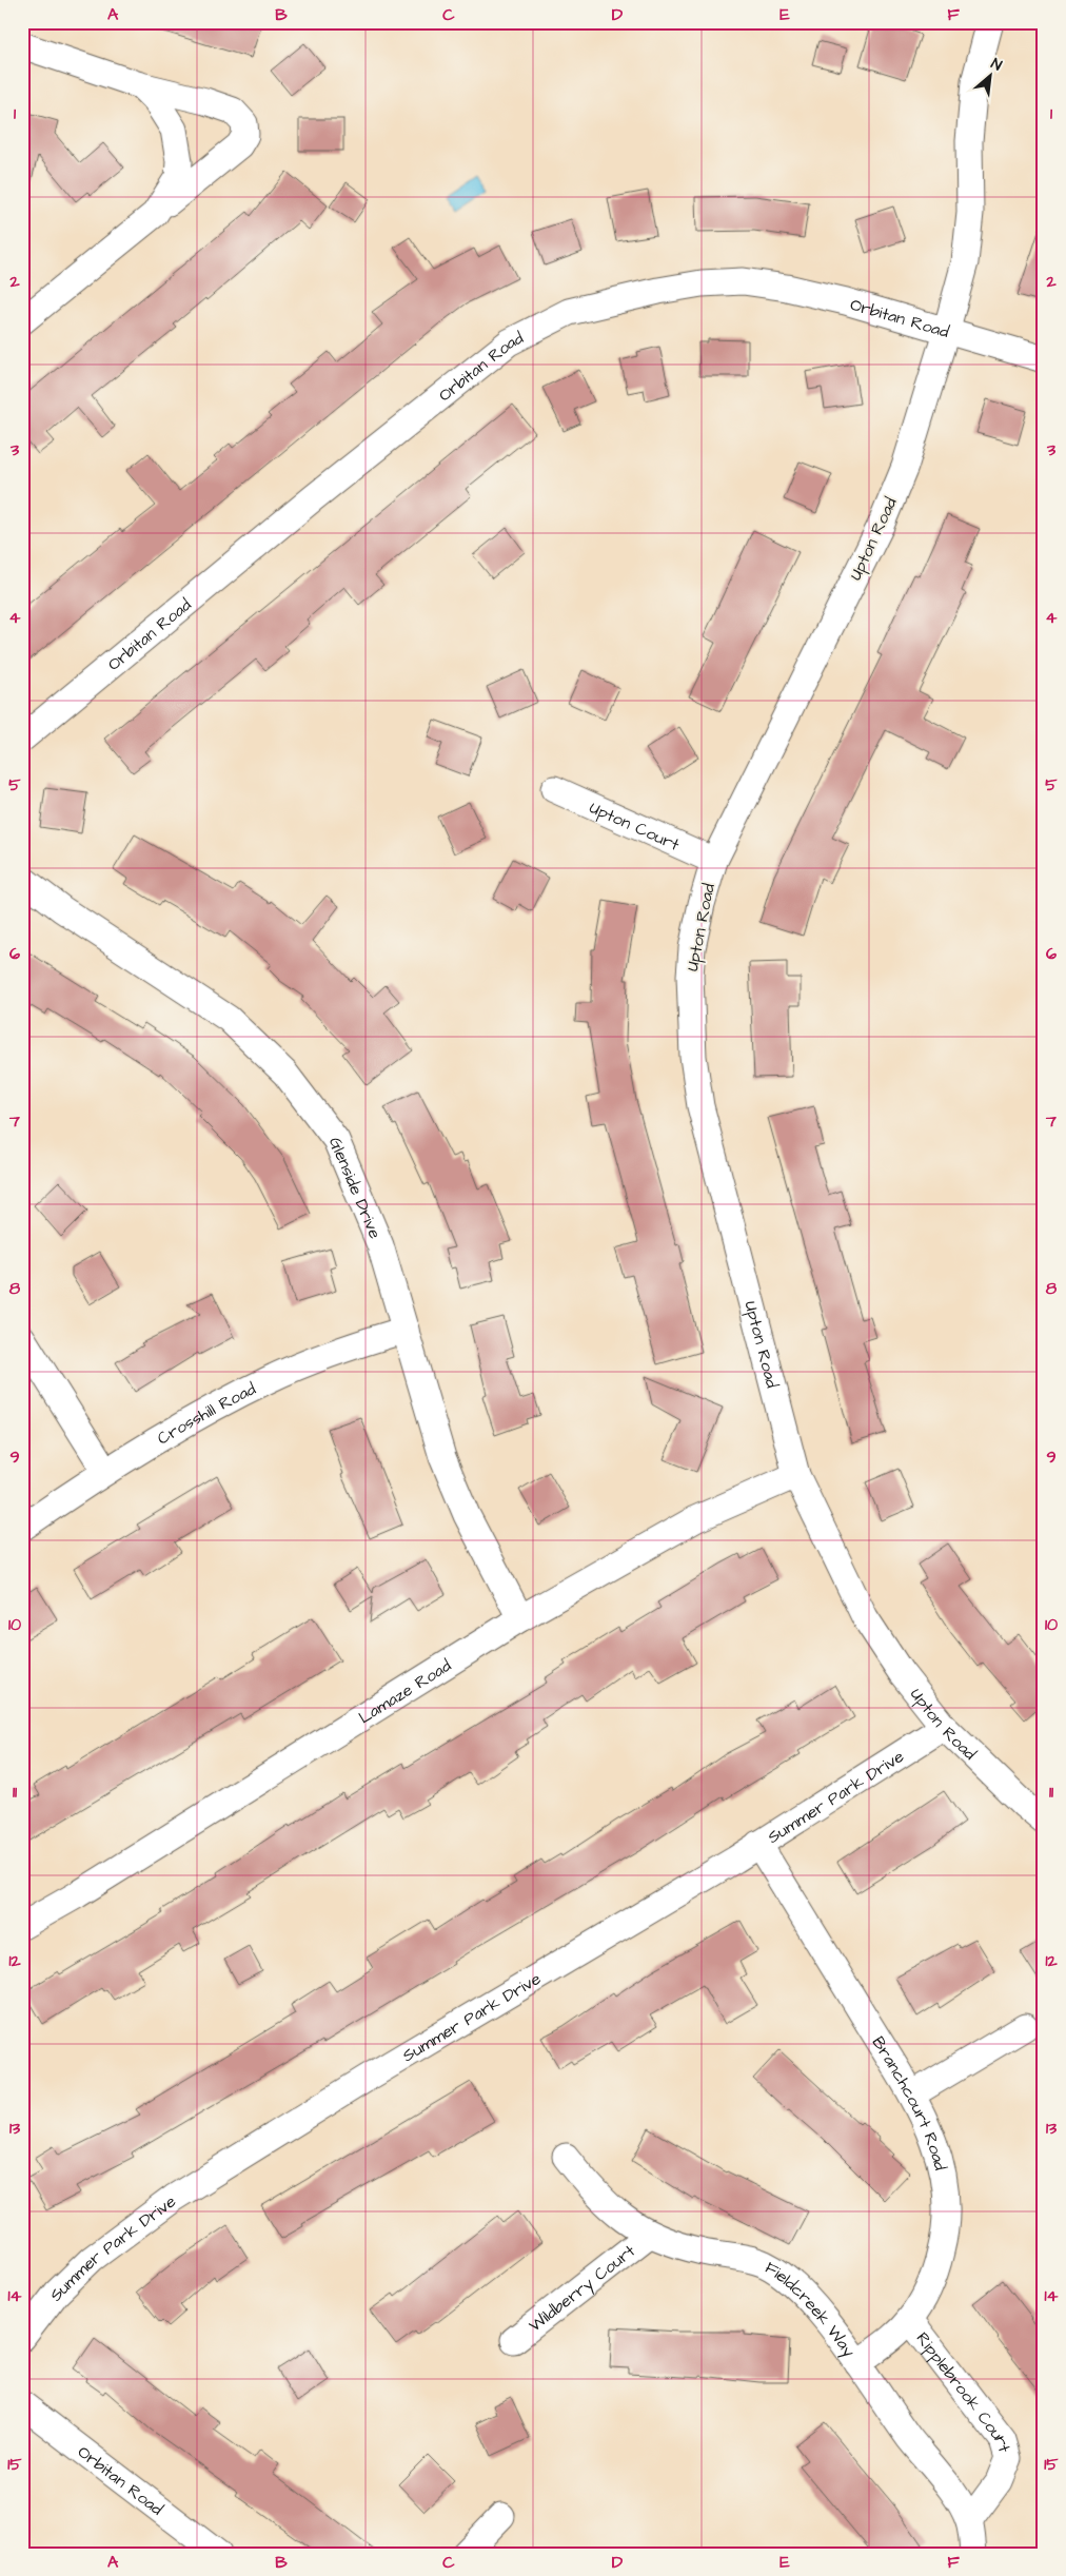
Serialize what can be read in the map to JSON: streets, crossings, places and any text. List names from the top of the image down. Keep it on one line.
{"streets":{"street":["Orbitan Road","Upton Road","Upton Court","Glenside Drive","Crosshill Road","Lamaze Road","Summer Park Drive","Branchcourt Road","Wildberry Court","Fieldcreek Way","Ripplebrook Court"]},"crossings":[["Orbitan Road","Upton Road"],["Upton Road","Upton Court"],["Upton Road","Lamaze Road"],["Upton Road","Summer Park Drive"],["Glenside Drive","Crosshill Road"],["Glenside Drive","Lamaze Road"],["Summer Park Drive","Branchcourt Road"],["Branchcourt Road","Fieldcreek Way"],["Branchcourt Road","Ripplebrook Court"],["Wildberry Court","Fieldcreek Way"],["Fieldcreek Way","Ripplebrook Court"]],"north":"top right","grid":{"columns":["A","B","C","D","E","F"],"rows":["1","2","3","4","5","6","7","8","9","10","11","12","13","14","15"]}}
